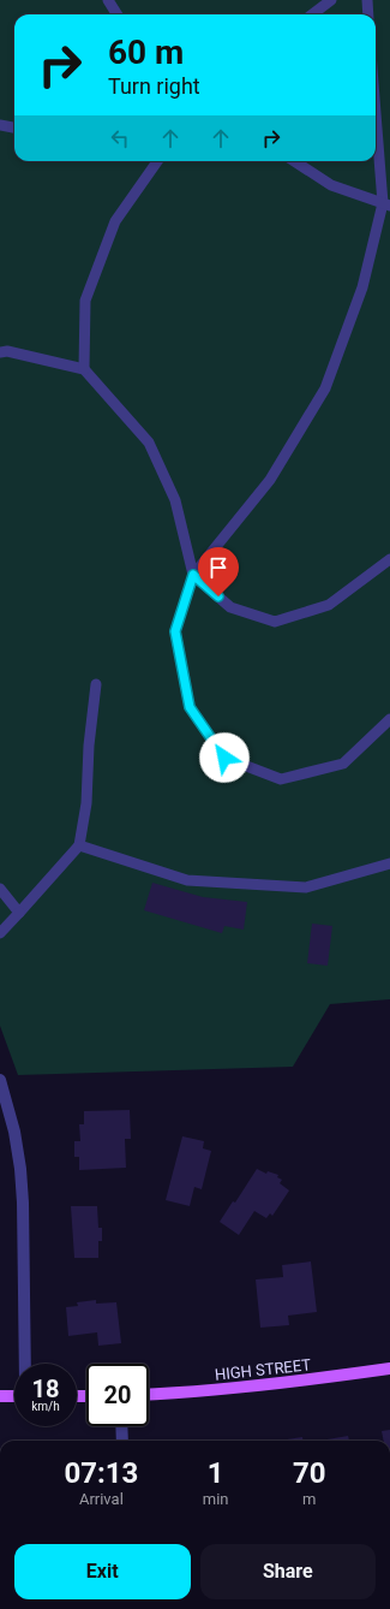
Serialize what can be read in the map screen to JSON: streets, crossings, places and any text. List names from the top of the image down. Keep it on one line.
{"streets":{"main road":["HIGH STREET"]},"page":{"turn":["60 m","Turn right"],"speed":"18 km/h","limit":"20","eta":["07:13","Arrival","1","min","70","m"],"buttons":["Exit","Share"]}}
